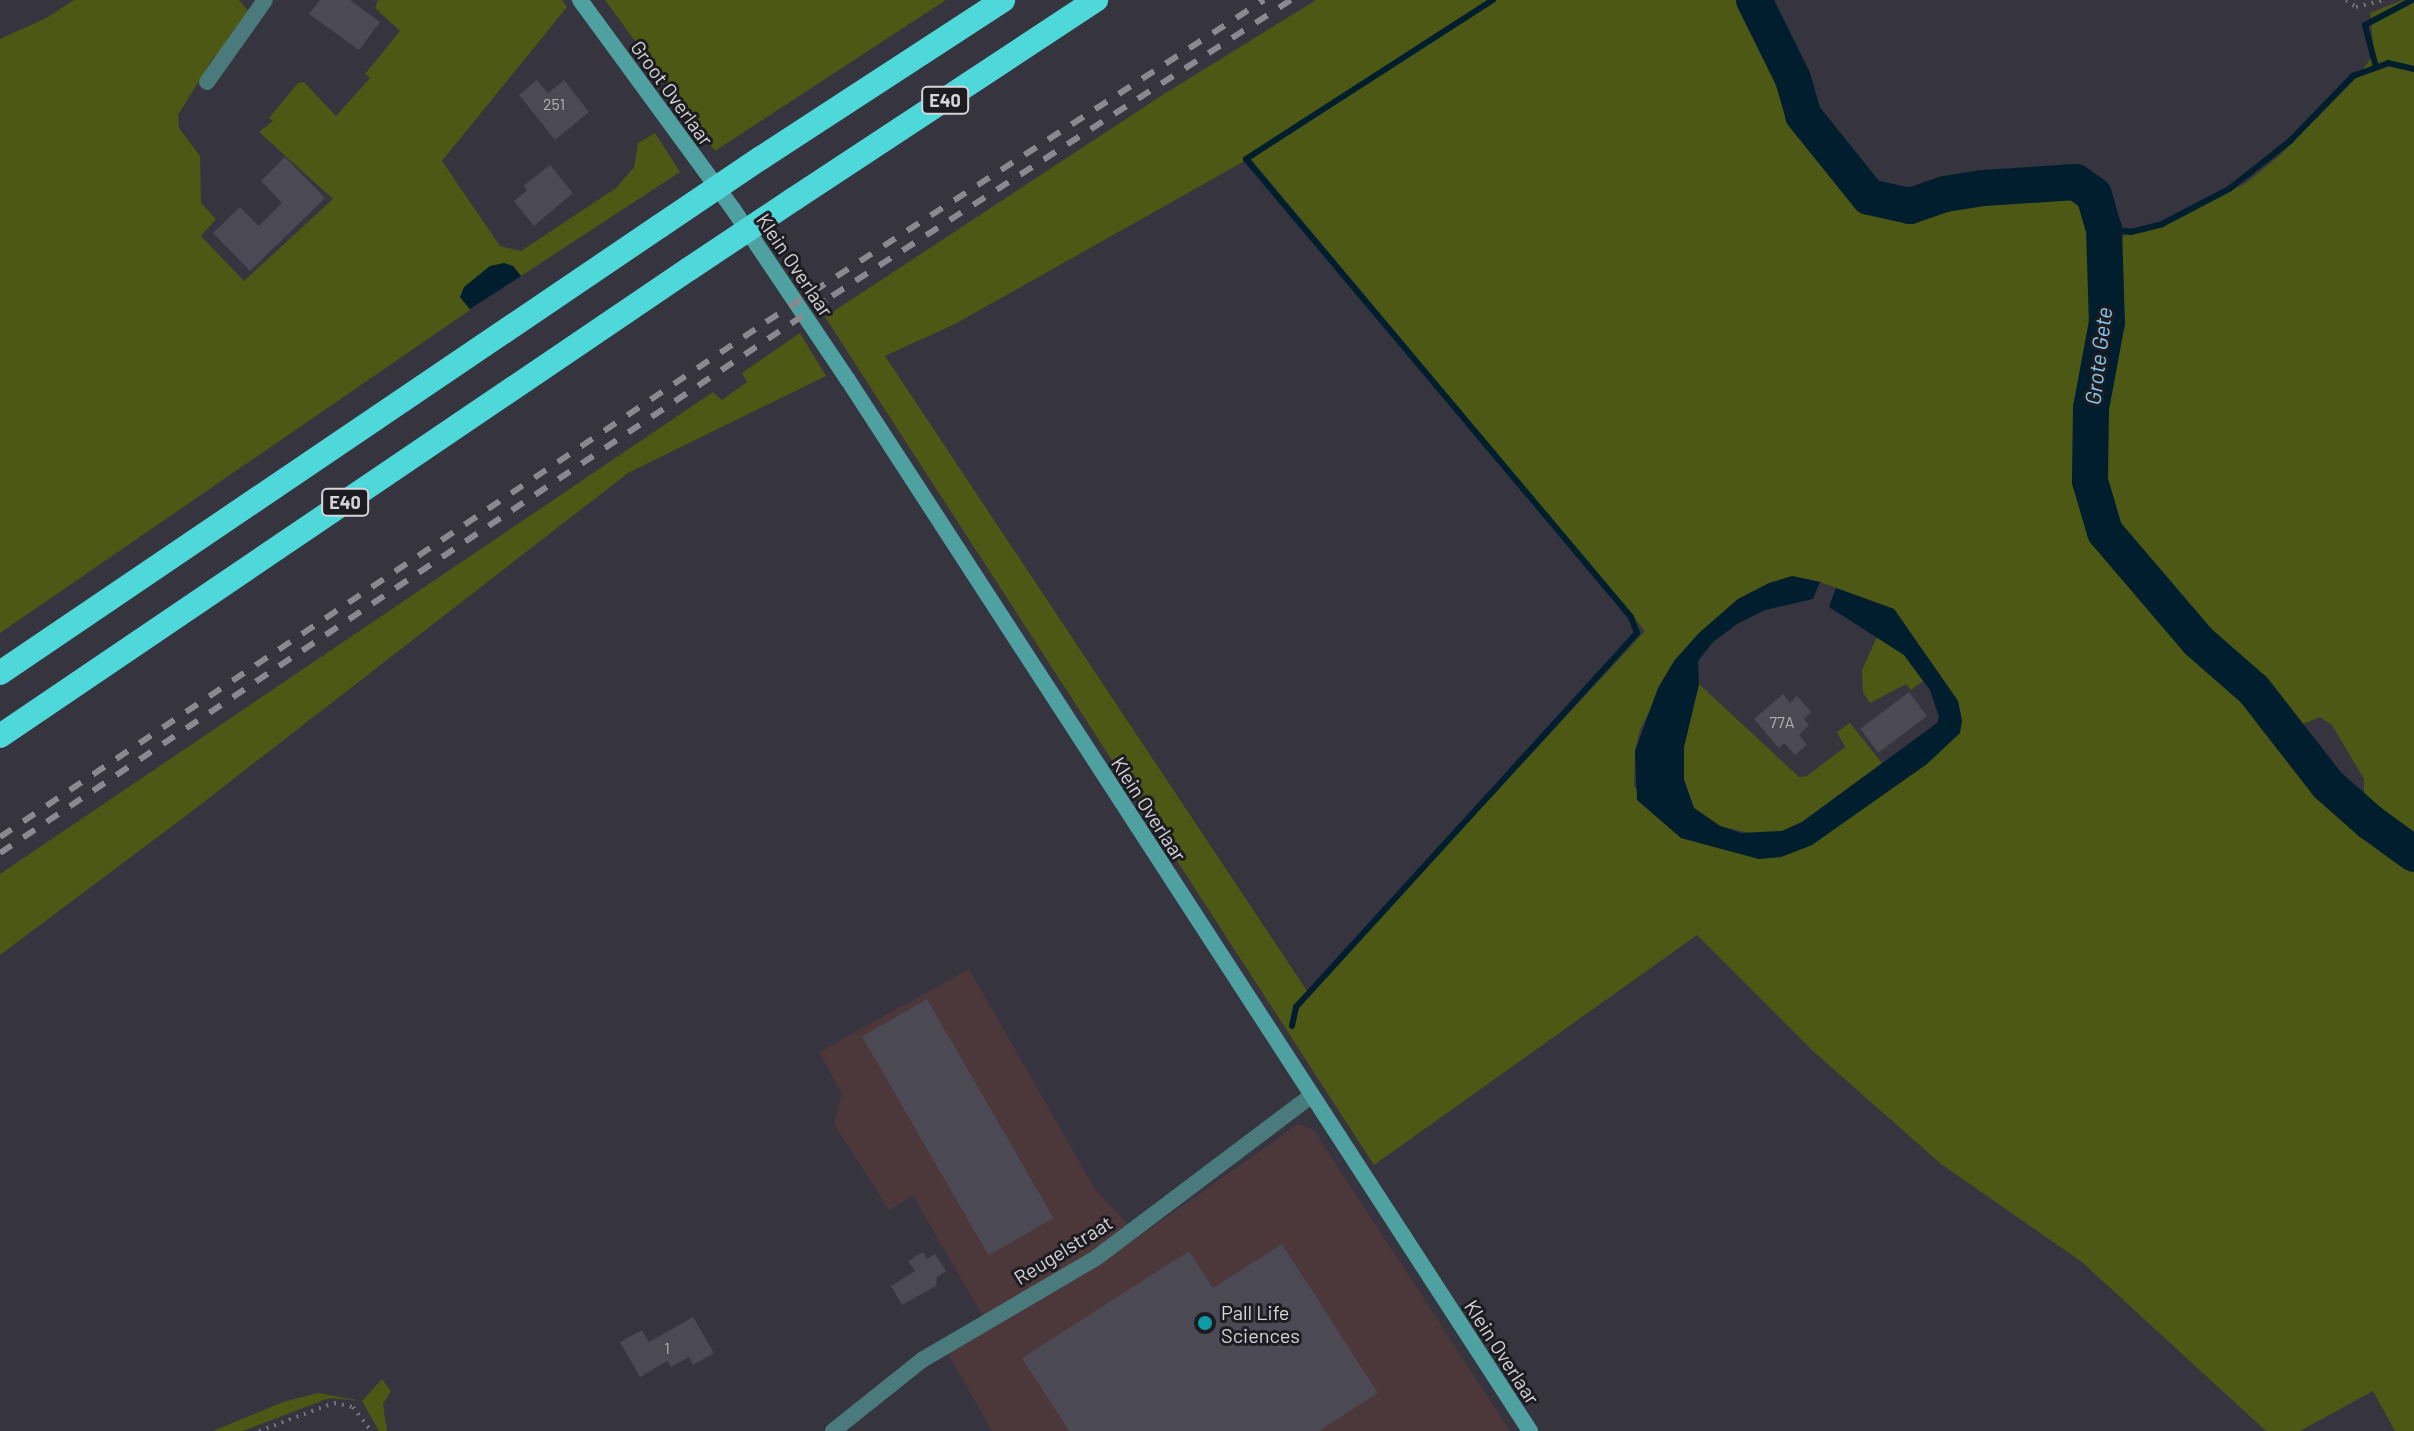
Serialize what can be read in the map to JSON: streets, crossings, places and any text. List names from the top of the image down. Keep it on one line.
{"streets":{"highway":["E40"],"main road":["Groot Overlaar","Klein Overlaar"],"street":["Reugelstraat"]},"crossings":[["Groot Overlaar","Klein Overlaar"],["Klein Overlaar","Reugelstraat"]],"water":["Grote Gete"],"places":["Pall Life Sciences"],"house_numbers":["251","77A","1"]}
